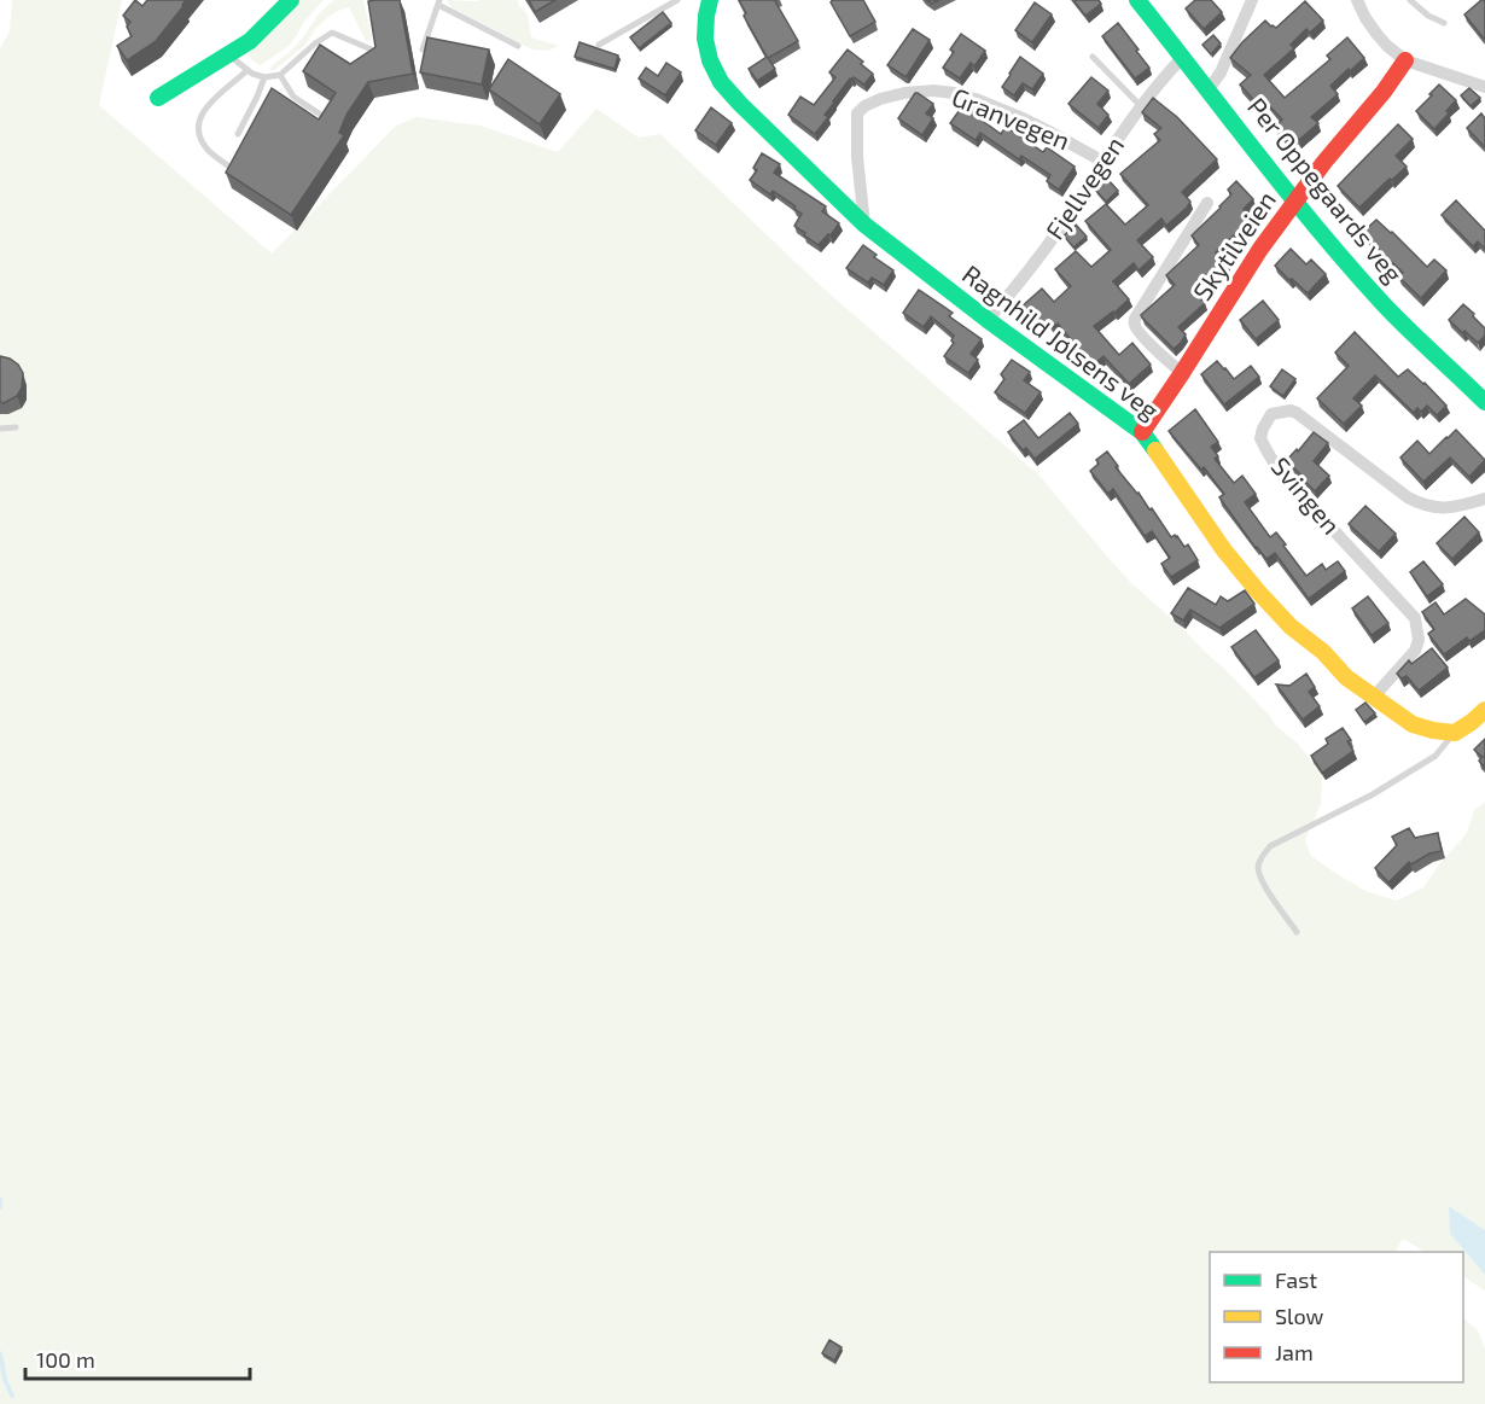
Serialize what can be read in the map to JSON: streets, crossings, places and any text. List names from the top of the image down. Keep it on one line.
{"streets":{"street":["Granvegen","Fjellvegen","Per Oppegaards veg","Skytilveien","Ragnhild Jølsens veg","Svingen"]},"crossings":[["Granvegen","Fjellvegen"],["Granvegen","Ragnhild Jølsens veg"],["Fjellvegen","Per Oppegaards veg"],["Fjellvegen","Ragnhild Jølsens veg"],["Per Oppegaards veg","Skytilveien"],["Skytilveien","Ragnhild Jølsens veg"],["Ragnhild Jølsens veg","Svingen"]],"legend":["Fast","Slow","Jam"],"scale_bar":"100 m"}
